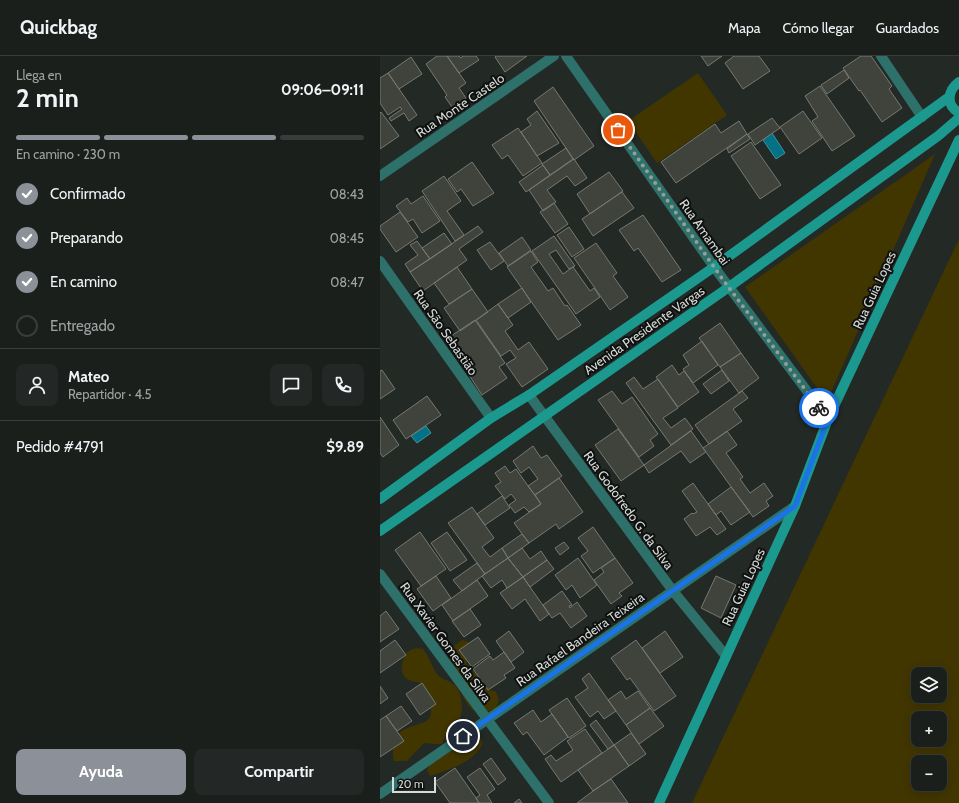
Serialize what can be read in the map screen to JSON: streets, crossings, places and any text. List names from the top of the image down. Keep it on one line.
{"streets":{"main road":["Rua Guia Lopes","Avenida Presidente Vargas"],"street":["Rua Monte Castelo","Rua Amambai","Rua São Sebastião","Rua Godofredo G. da Silva","Rua Rafael Bandeira Teixeira","Rua Xavier Gomes da Silva"]},"crossings":[["Rua Amambai","Rua Guia Lopes"],["Rua Amambai","Avenida Presidente Vargas"],["Rua Guia Lopes","Rua Godofredo G. da Silva"],["Rua Guia Lopes","Rua Rafael Bandeira Teixeira"],["Avenida Presidente Vargas","Rua São Sebastião"],["Avenida Presidente Vargas","Rua Godofredo G. da Silva"],["Rua Godofredo G. da Silva","Rua Rafael Bandeira Teixeira"],["Rua Rafael Bandeira Teixeira","Rua Xavier Gomes da Silva"]],"scale_bar":"20 m","page":{"header":"Quickbag","nav":["Mapa","Cómo llegar","Guardados"],"heading":["2 min","Llega en","09:06–09:11"],"panel":["Mateo","Repartidor · 4.5","Pedido #4791","$9.89"],"bar":"En camino · 230 m","list":[["Confirmado","08:43"],["Preparando","08:45"],["En camino","08:47"],"Entregado"],"map_buttons":["+","−"],"buttons":["Ayuda","Compartir"],"scale":"20 m"}}
